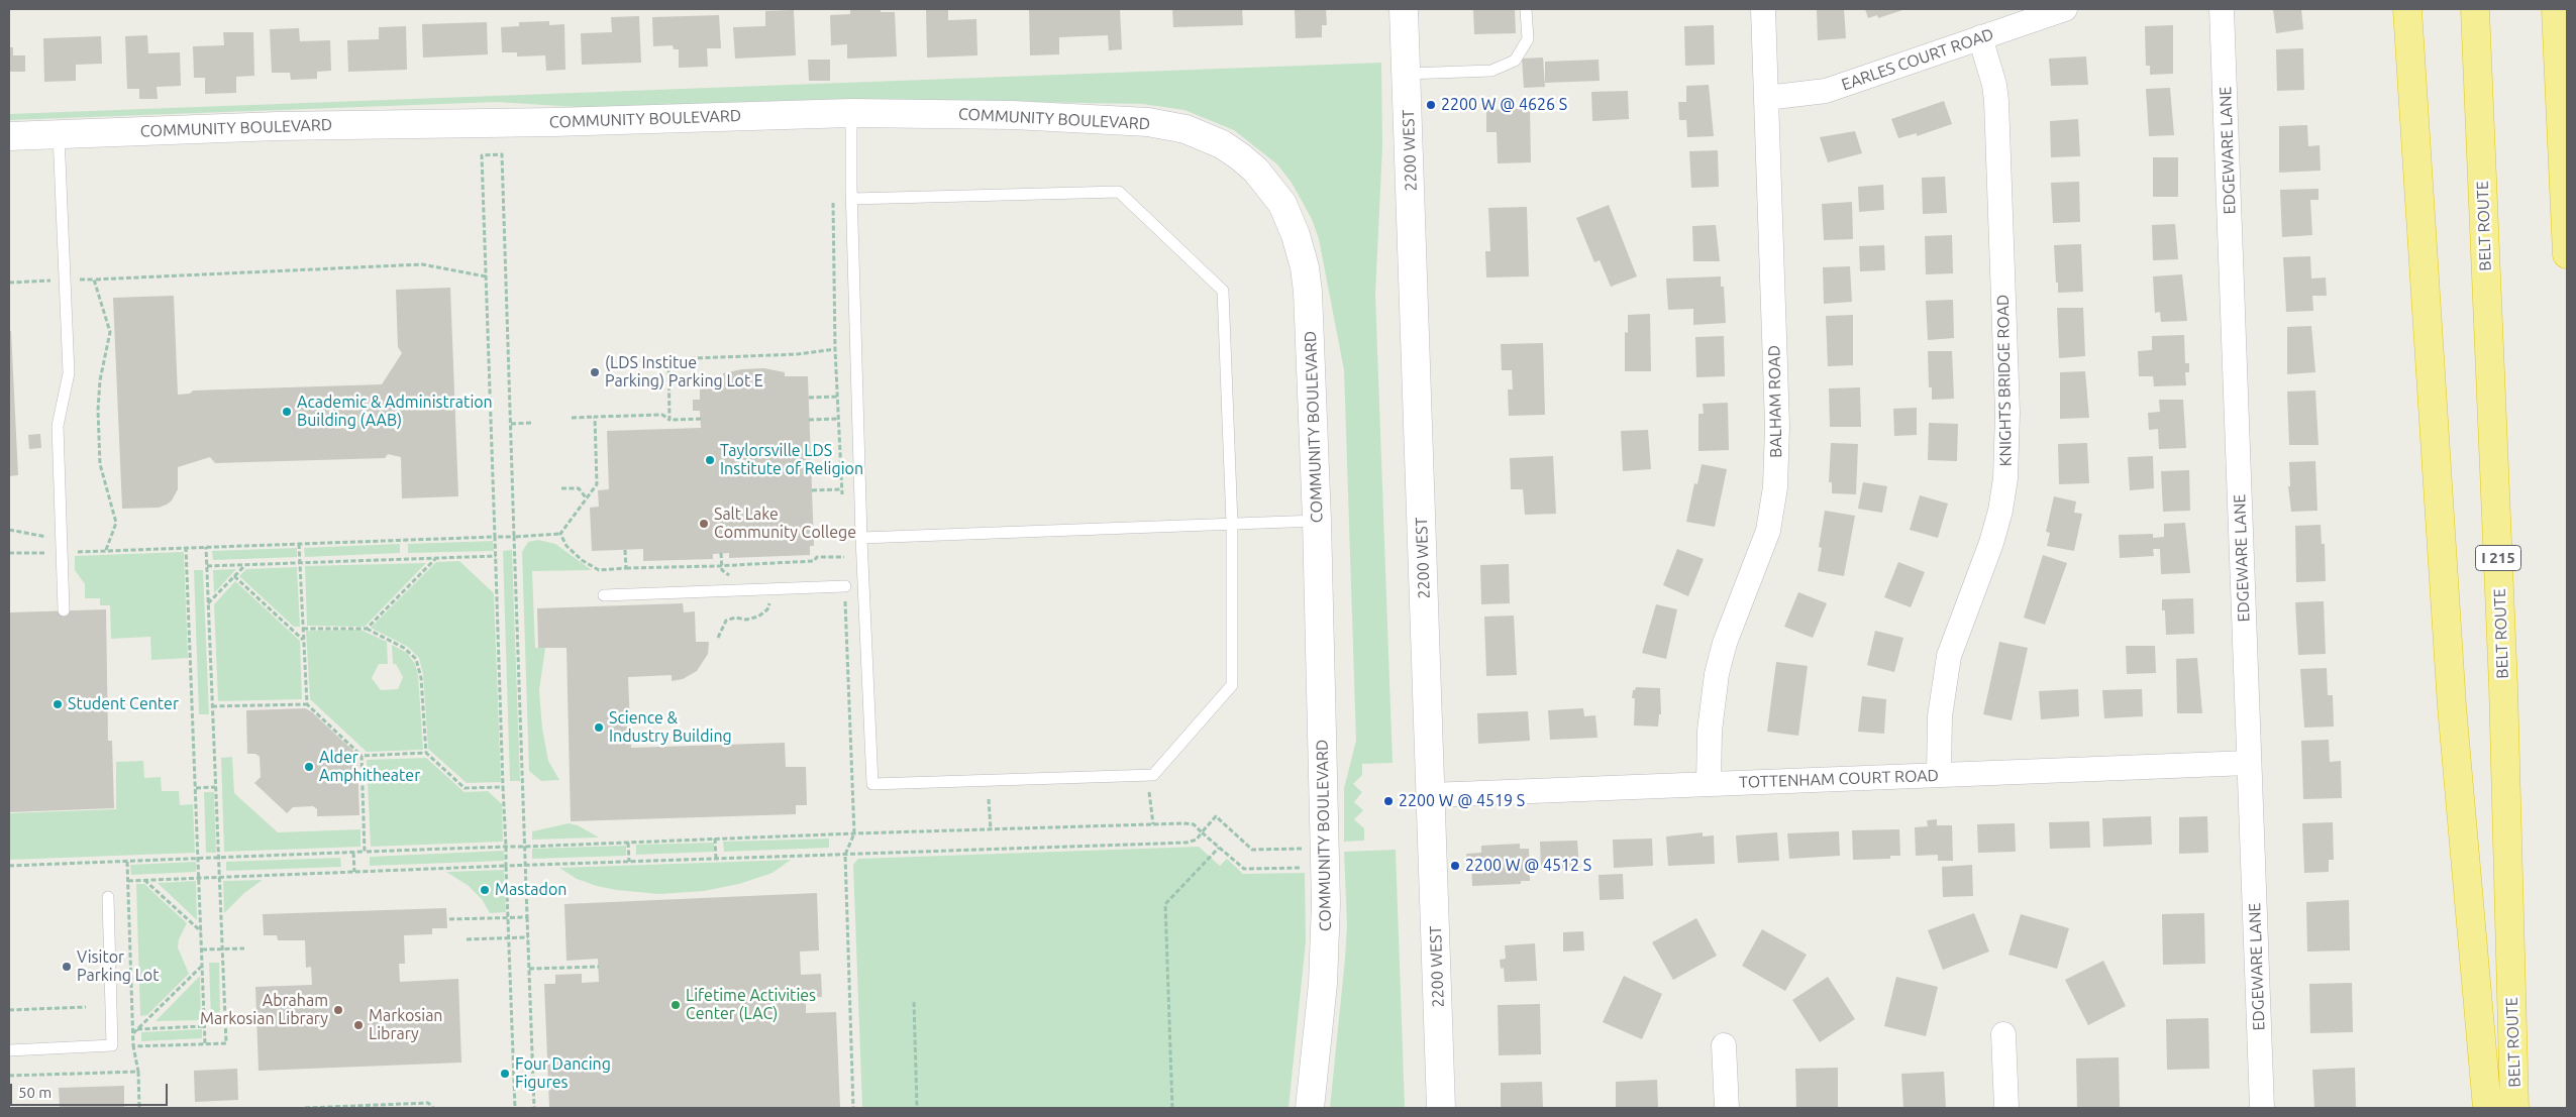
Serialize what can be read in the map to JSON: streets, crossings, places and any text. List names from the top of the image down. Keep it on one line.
{"streets":{"highway":["BELT ROUTE","I 215"],"street":["EARLES COURT ROAD","COMMUNITY BOULEVARD","2200 WEST","EDGEWARE LANE","KNIGHTS BRIDGE ROAD","BALHAM ROAD","TOTTENHAM COURT ROAD"]},"crossings":[["EARLES COURT ROAD","KNIGHTS BRIDGE ROAD"],["EARLES COURT ROAD","BALHAM ROAD"],["2200 WEST","TOTTENHAM COURT ROAD"],["EDGEWARE LANE","TOTTENHAM COURT ROAD"],["KNIGHTS BRIDGE ROAD","TOTTENHAM COURT ROAD"],["BALHAM ROAD","TOTTENHAM COURT ROAD"]],"places":["2200 W @ 4626 S","(LDS Institue Parking) Parking Lot E","Academic & Administration Building (AAB)","Taylorsville LDS Institute of Religion","Salt Lake Community College","Student Center","Science & Industry Building","Alder Amphitheater","2200 W @ 4519 S","2200 W @ 4512 S","Mastadon","Visitor Parking Lot","Lifetime Activities Center (LAC)","Abraham Markosian Library","Markosian Library","Four Dancing Figures"],"scale_bar":"50 m"}
